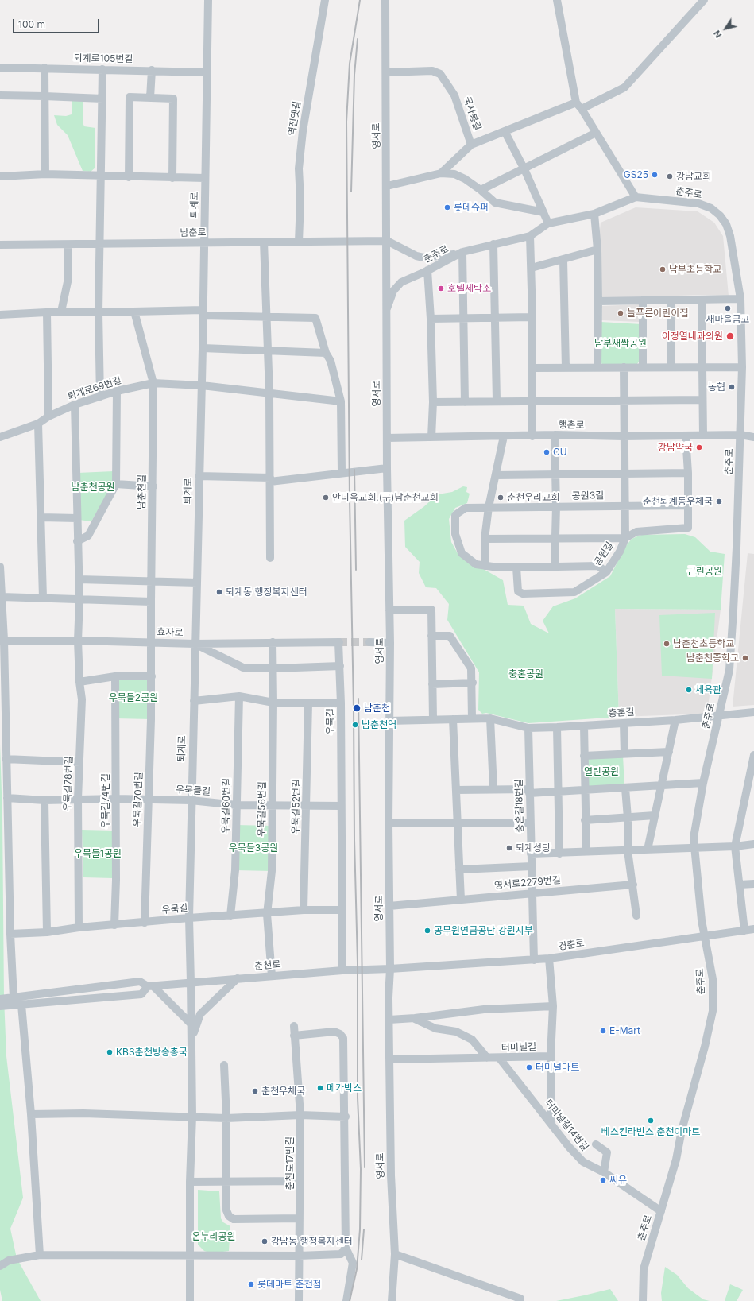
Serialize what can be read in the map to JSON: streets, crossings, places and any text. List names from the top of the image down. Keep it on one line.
{"streets":{"street":["퇴계로105번길","국사봉길","역전옛길","영서로","춘주로","퇴계로","남춘로","퇴계로69번길","행촌로","남춘천길","공원3길","공원길","효자로","충혼길","우묵길","우묵길78번길","우묵들길","우묵길70번길","우묵길74번길","우묵길60번길","충혼길18번길","우묵길52번길","우묵길56번길","영서로2279번길","경춘로","춘천로","터미널길","터미널길14번길","춘천로17번길"]},"crossings":[["퇴계로105번길","퇴계로"],["국사봉길","영서로"],["역전옛길","남춘로"],["영서로","춘주로"],["영서로","남춘로"],["영서로","행촌로"],["영서로","충혼길"],["영서로","영서로2279번길"],["영서로","경춘로"],["영서로","춘천로"],["영서로","터미널길"],["춘주로","행촌로"],["춘주로","충혼길"],["춘주로","경춘로"],["춘주로","터미널길14번길"],["퇴계로","남춘로"],["퇴계로","퇴계로69번길"],["퇴계로","효자로"],["퇴계로","우묵길"],["퇴계로","우묵들길"],["퇴계로","춘천로"],["퇴계로69번길","남춘천길"],["퇴계로69번길","우묵길78번길"],["남춘천길","효자로"],["남춘천길","우묵길70번길"],["공원3길","공원길"],["효자로","우묵길"],["효자로","우묵길78번길"],["효자로","우묵길70번길"],["효자로","우묵길56번길"],["충혼길","충혼길18번길"],["우묵길","우묵길78번길"],["우묵길","우묵들길"],["우묵길","우묵길70번길"],["우묵길","우묵길74번길"],["우묵길","우묵길60번길"],["우묵길","우묵길52번길"],["우묵길","우묵길56번길"],["우묵길","춘천로"],["우묵길78번길","우묵들길"],["우묵들길","우묵길70번길"],["우묵들길","우묵길74번길"],["우묵들길","우묵길60번길"],["우묵들길","우묵길52번길"],["우묵들길","우묵길56번길"],["충혼길18번길","영서로2279번길"],["충혼길18번길","경춘로"],["우묵길56번길","춘천로"],["경춘로","춘천로"],["경춘로","터미널길"],["터미널길","터미널길14번길"]],"parks":["남부새싹공원","남춘천공원","근린공원","충혼공원","우묵들2공원","열린공원","우묵들3공원","우묵들1공원","온누리공원"],"places":["GS25","강남교회","롯데슈퍼","남부초등학교","호텔세탁소","새마을금고","늘푸른어린이집","이정열내과의원","농협","강남약국","CU","안디옥교회,(구)남춘천교회","춘천우리교회","춘천퇴계동우체국","퇴계동 행정복지센터","남춘천초등학교","남춘천중학교","체육관","남춘천","남춘천역","퇴계성당","공무원연금공단 강원지부","E-Mart","KBS춘천방송총국","터미널마트","메가박스","춘천우체국","베스킨라빈스 춘천이마트","씨유","강남동 행정복지센터","롯데마트 춘천점"],"scale_bar":"100 m","north":"bottom left"}
